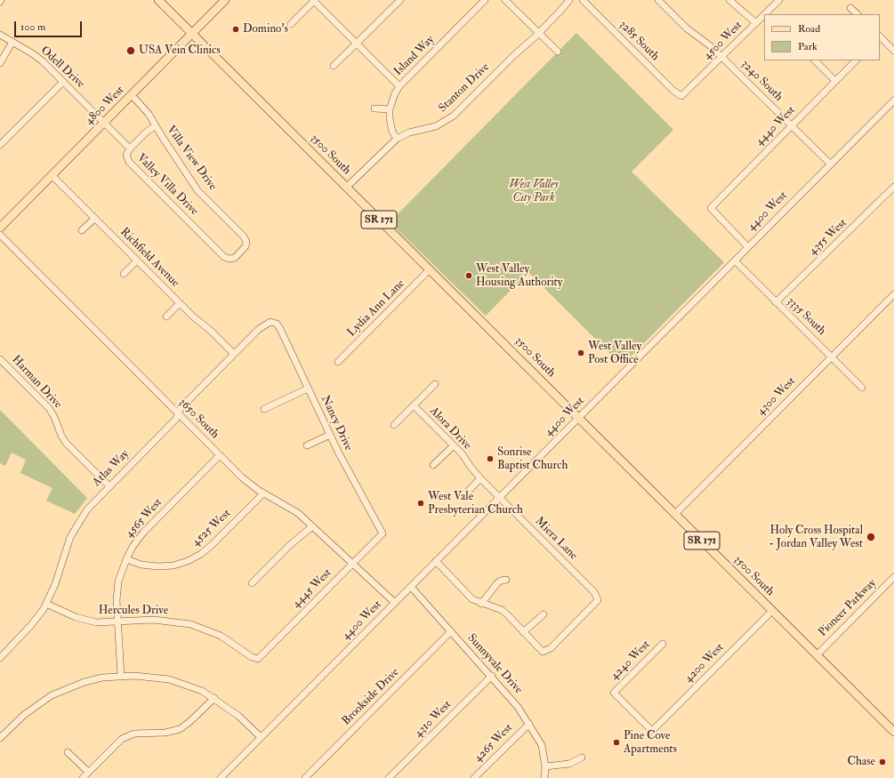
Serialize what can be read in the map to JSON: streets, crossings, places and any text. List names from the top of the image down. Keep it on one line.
{"streets":{"main road":["4800 West","3500 South","SR 171"],"street":["3285 South","4500 West","Island Way","Odell Drive","3240 South","Stanton Drive","4440 West","Villa View Drive","Valley Villa Drive","4400 West","4355 West","Richfield Avenue","Lydia Ann Lane","3335 South","Harman Drive","4300 West","3650 South","Nancy Drive","Alora Drive","Atlas Way","4565 West","4525 West","Miera Lane","4445 West","Pioneer Parkway","Hercules Drive","4240 West","4200 West","Sunnyvale Drive","Brookside Drive","4310 West","4265 West"]},"crossings":[["3285 South","4500 West"],["4500 West","3240 South"],["Island Way","Stanton Drive"],["Odell Drive","4800 West"],["Odell Drive","Valley Villa Drive"],["3240 South","4440 West"],["3240 South","4400 West"],["Stanton Drive","3500 South"],["4800 West","3500 South"],["4800 West","Villa View Drive"],["4800 West","Valley Villa Drive"],["4800 West","Richfield Avenue"],["4440 West","4400 West"],["3500 South","4400 West"],["3500 South","Lydia Ann Lane"],["3500 South","4300 West"],["3500 South","Pioneer Parkway"],["3500 South","4200 West"],["Villa View Drive","Valley Villa Drive"],["4400 West","3335 South"],["4400 West","3650 South"],["4400 West","Alora Drive"],["4400 West","Miera Lane"],["4400 West","Sunnyvale Drive"],["4355 West","3335 South"],["Richfield Avenue","Atlas Way"],["3335 South","4300 West"],["Harman Drive","Atlas Way"],["3650 South","Atlas Way"],["3650 South","4565 West"],["3650 South","4525 West"],["3650 South","4445 West"],["Nancy Drive","Atlas Way"],["Nancy Drive","4445 West"],["Alora Drive","Miera Lane"],["Atlas Way","Hercules Drive"],["4565 West","4525 West"],["4565 West","Hercules Drive"],["4445 West","Hercules Drive"],["4240 West","4200 West"],["Sunnyvale Drive","Brookside Drive"],["Sunnyvale Drive","4310 West"],["Sunnyvale Drive","4265 West"]],"parks":["West Valley City Park"],"places":["Domino's","USA Vein Clinics","West Valley Housing Authority","West Valley Post Office","Sonrise Baptist Church","West Vale Presbyterian Church","Holy Cross Hospital - Jordan Valley West","Pine Cove Apartments","Chase"],"legend":["Road","Park"],"scale_bar":"100 m"}
